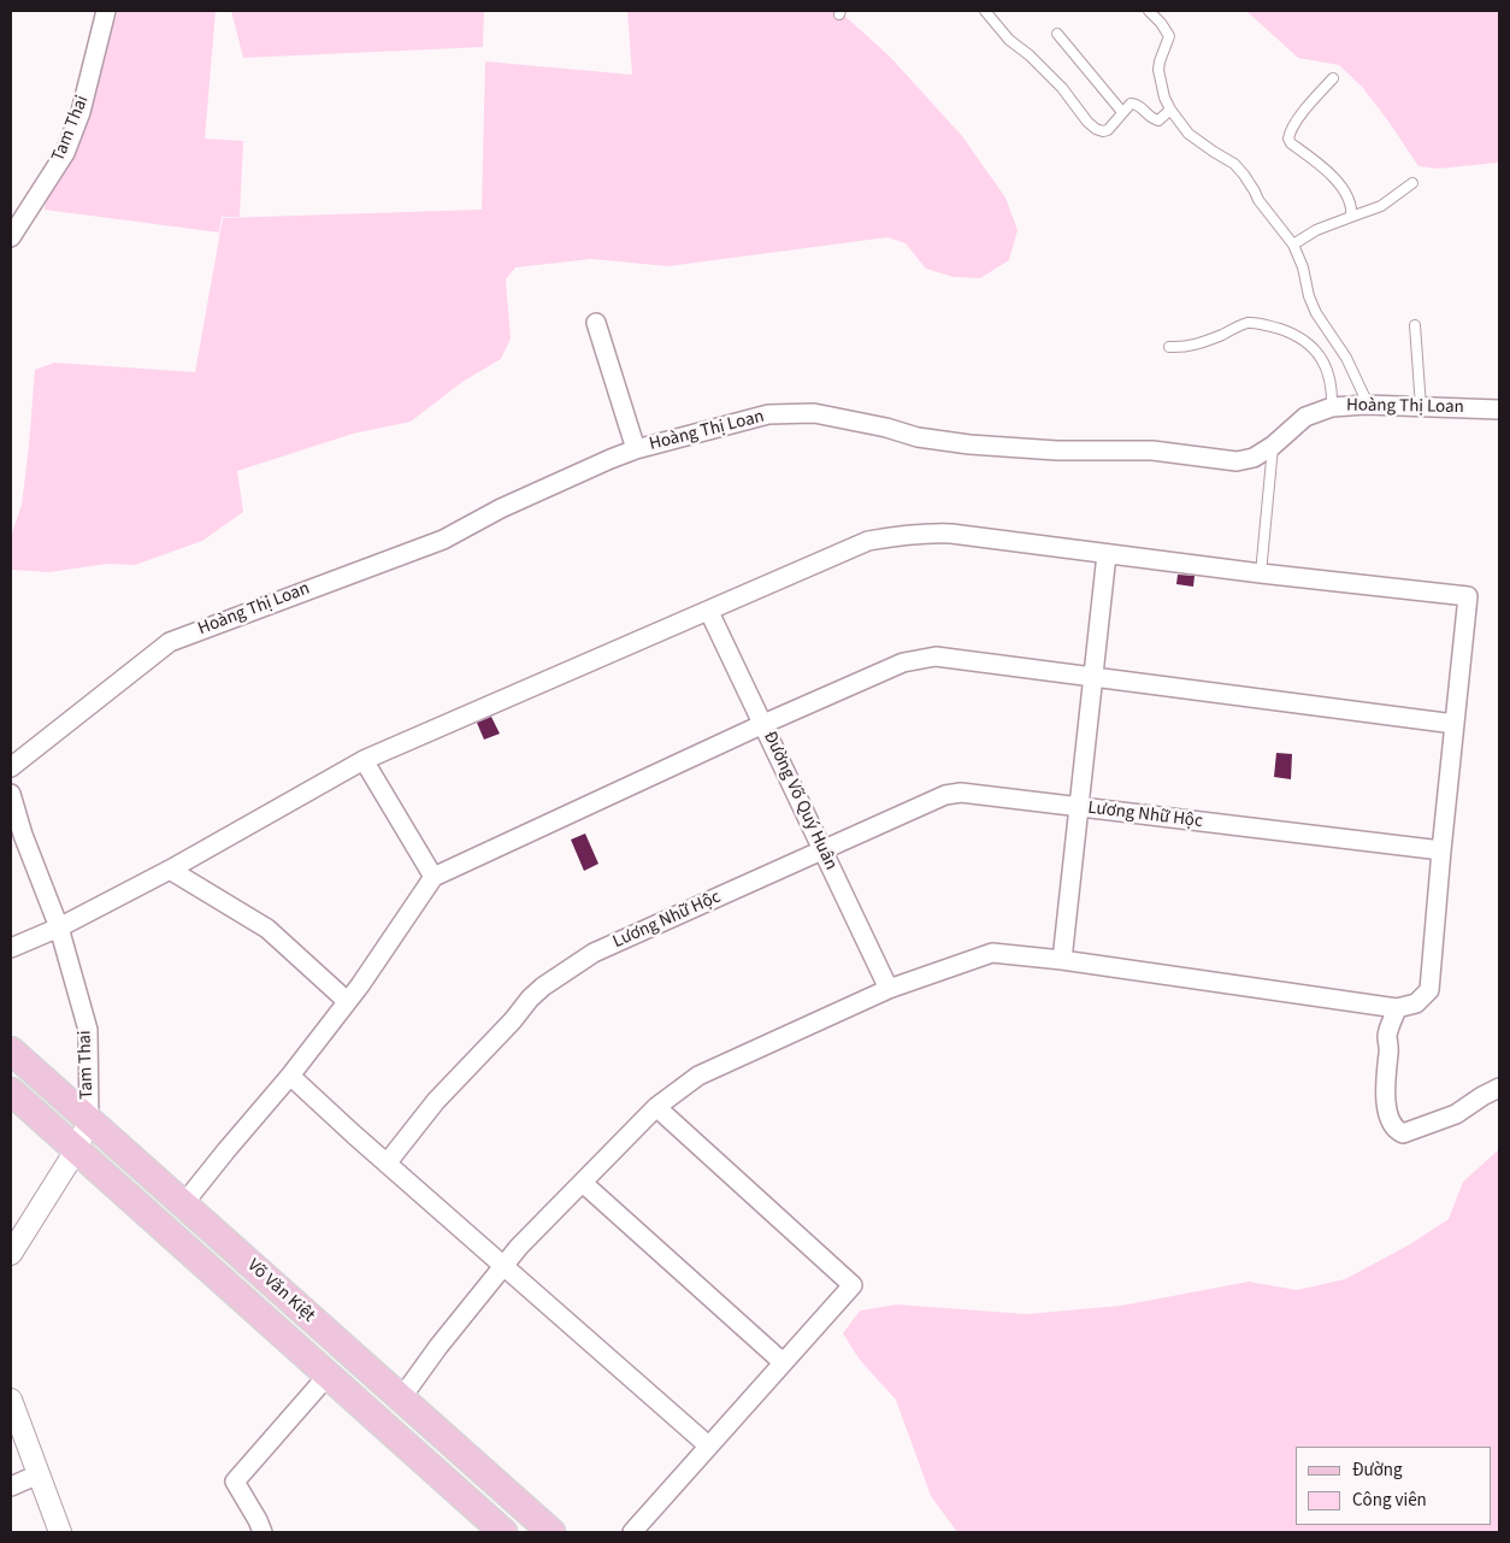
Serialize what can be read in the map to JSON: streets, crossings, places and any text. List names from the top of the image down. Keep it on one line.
{"streets":{"main road":["Võ Văn Kiệt"],"street":["Tam Thai","Hoàng Thị Loan","Đường Võ Quý Huân","Lương Nhữ Hộc"]},"crossings":[["Tam Thai","Võ Văn Kiệt"],["Đường Võ Quý Huân","Lương Nhữ Hộc"]],"legend":["Đường","Công viên"]}
